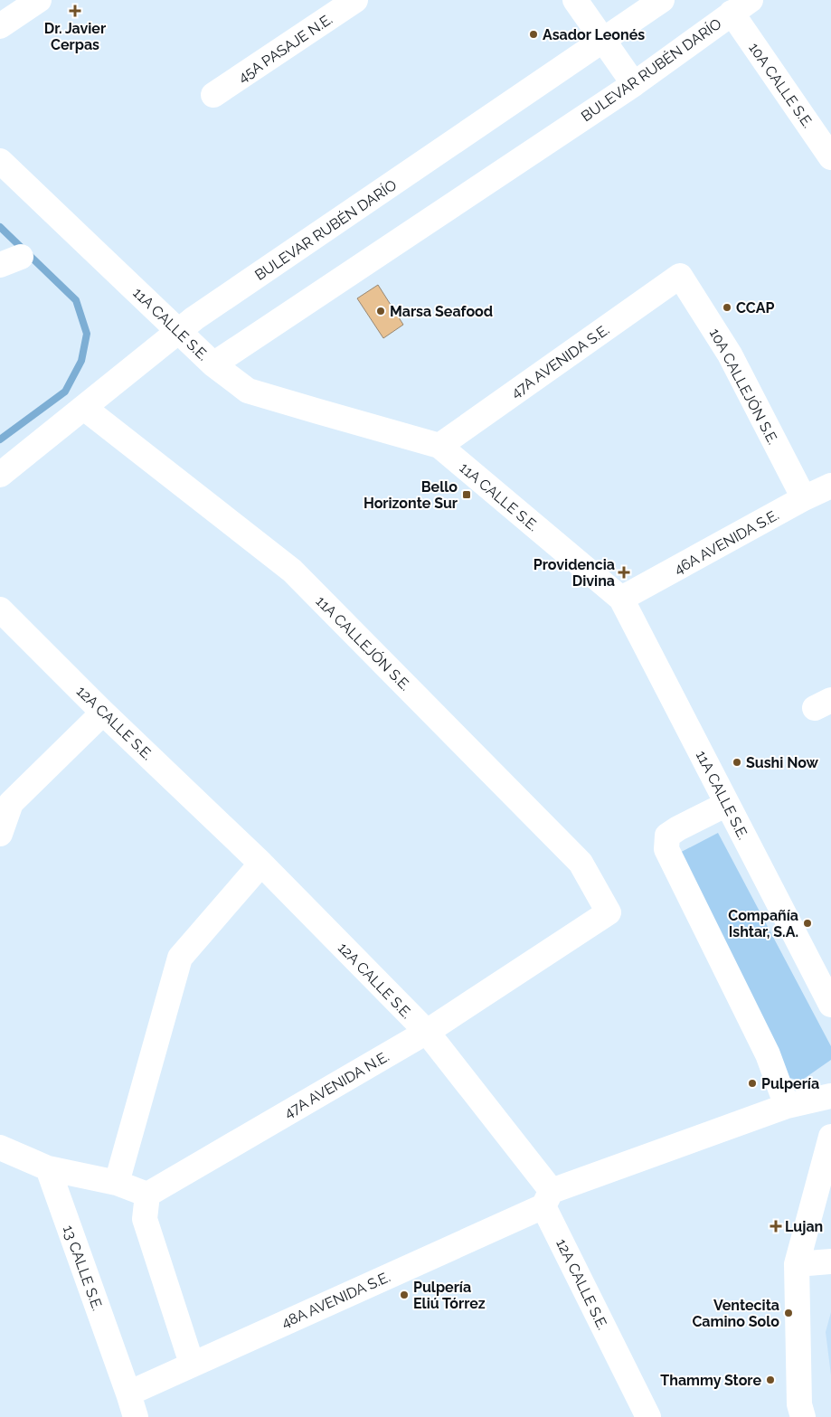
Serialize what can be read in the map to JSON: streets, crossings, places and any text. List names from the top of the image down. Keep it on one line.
{"streets":{"street":["45A PASAJE N.E.","BULEVAR RUBÉN DARÍO","10A CALLE S.E.","11A CALLE S.E.","47A AVENIDA S.E.","10A CALLEJÓN S.E.","46A AVENIDA S.E.","11A CALLEJÓN S.E.","12A CALLE S.E.","47A AVENIDA N.E.","13 CALLE S.E.","48A AVENIDA S.E."]},"crossings":[["BULEVAR RUBÉN DARÍO","10A CALLE S.E."],["BULEVAR RUBÉN DARÍO","11A CALLE S.E."],["BULEVAR RUBÉN DARÍO","11A CALLEJÓN S.E."],["11A CALLE S.E.","47A AVENIDA S.E."],["11A CALLE S.E.","46A AVENIDA S.E."],["47A AVENIDA S.E.","10A CALLEJÓN S.E."],["10A CALLEJÓN S.E.","46A AVENIDA S.E."],["11A CALLEJÓN S.E.","47A AVENIDA N.E."],["12A CALLE S.E.","47A AVENIDA N.E."],["12A CALLE S.E.","48A AVENIDA S.E."],["13 CALLE S.E.","48A AVENIDA S.E."]],"places":{"health":["Dr. Javier Cerpas","Providencia Divina","Lujan"],"other":["Asador Leonés","CCAP","Marsa Seafood","Sushi Now","Compañía Ishtar, S.A.","Pulpería","Pulpería Eliú Tórrez","Ventecita Camino Solo","Thammy Store"],"transit":["Bello Horizonte Sur"]}}
